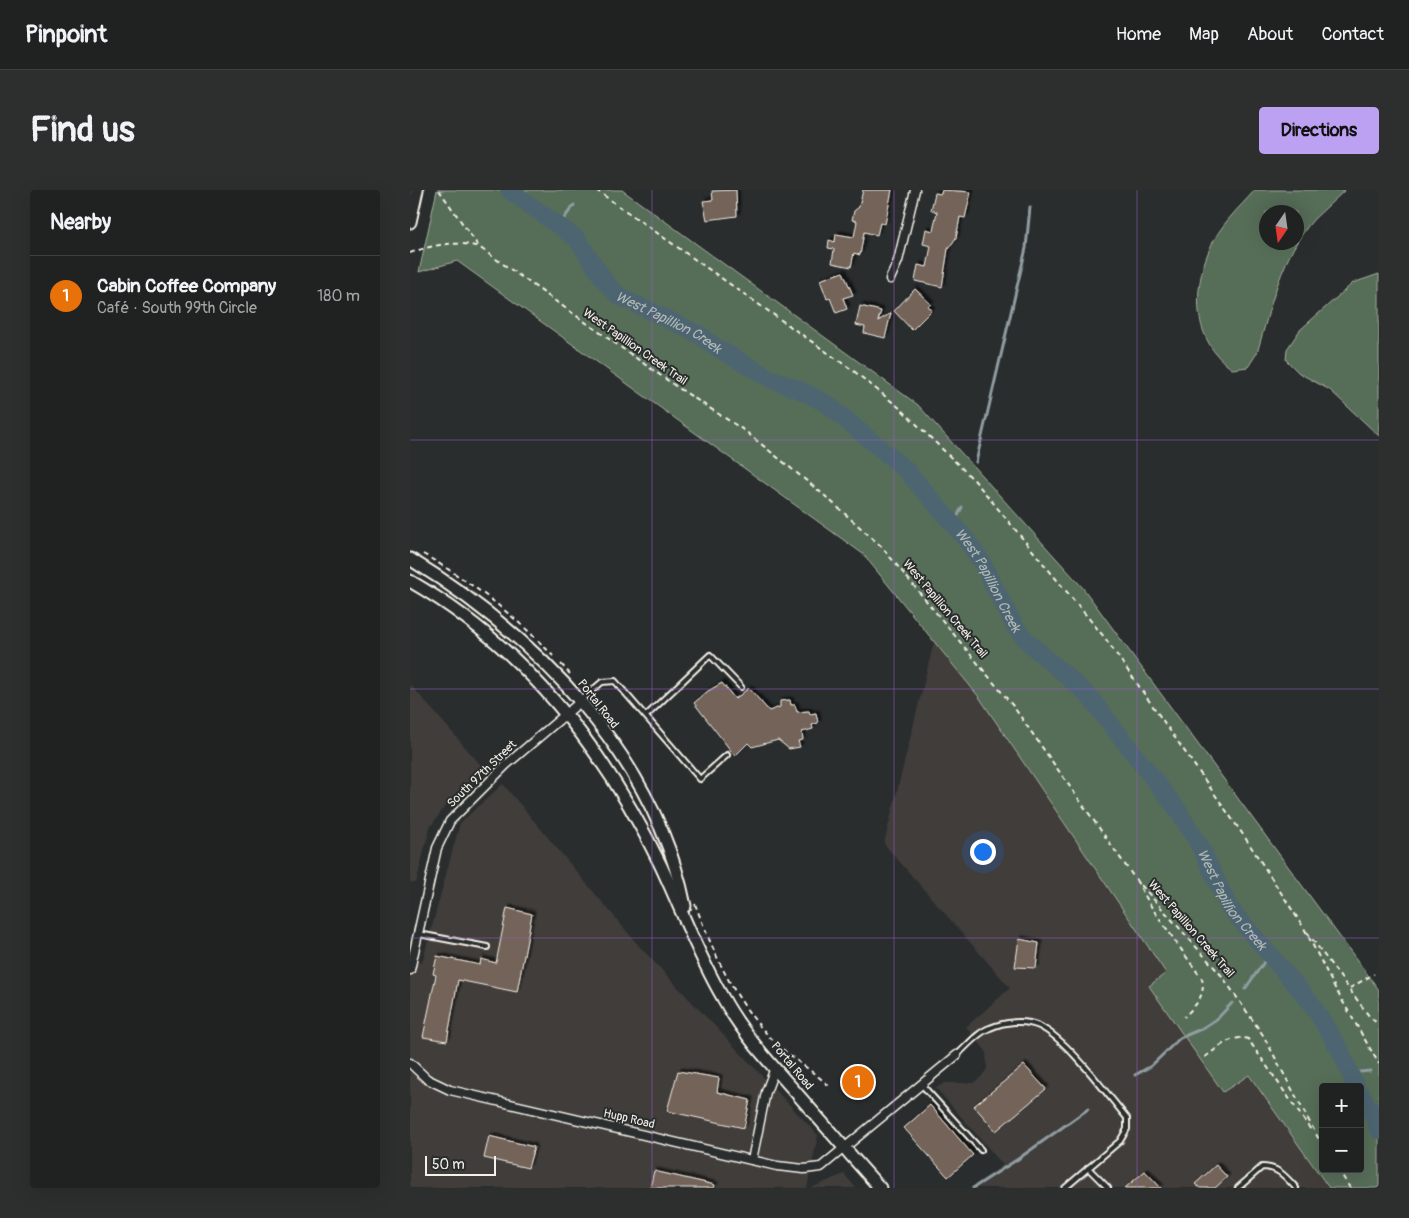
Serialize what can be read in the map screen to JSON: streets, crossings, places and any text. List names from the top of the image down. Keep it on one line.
{"streets":{"main road":["Portal Road"],"street":["South 97th Street","Hupp Road"],"path":["West Papillion Creek Trail"]},"crossings":[["Portal Road","South 97th Street"],["Portal Road","Hupp Road"]],"water":["West Papillion Creek"],"scale_bar":"50 m","north":"bottom","page":{"header":"Pinpoint","nav":["Home","Map","About","Contact"],"buttons":"Directions","title":"Find us","heading":"Nearby","list":[{"mark":"1","name":"Cabin Coffee Company","note":"Café · South 99th Circle","value":"180 m"}],"pins":"1","map_buttons":["+","−"],"scale":"50 m"}}
